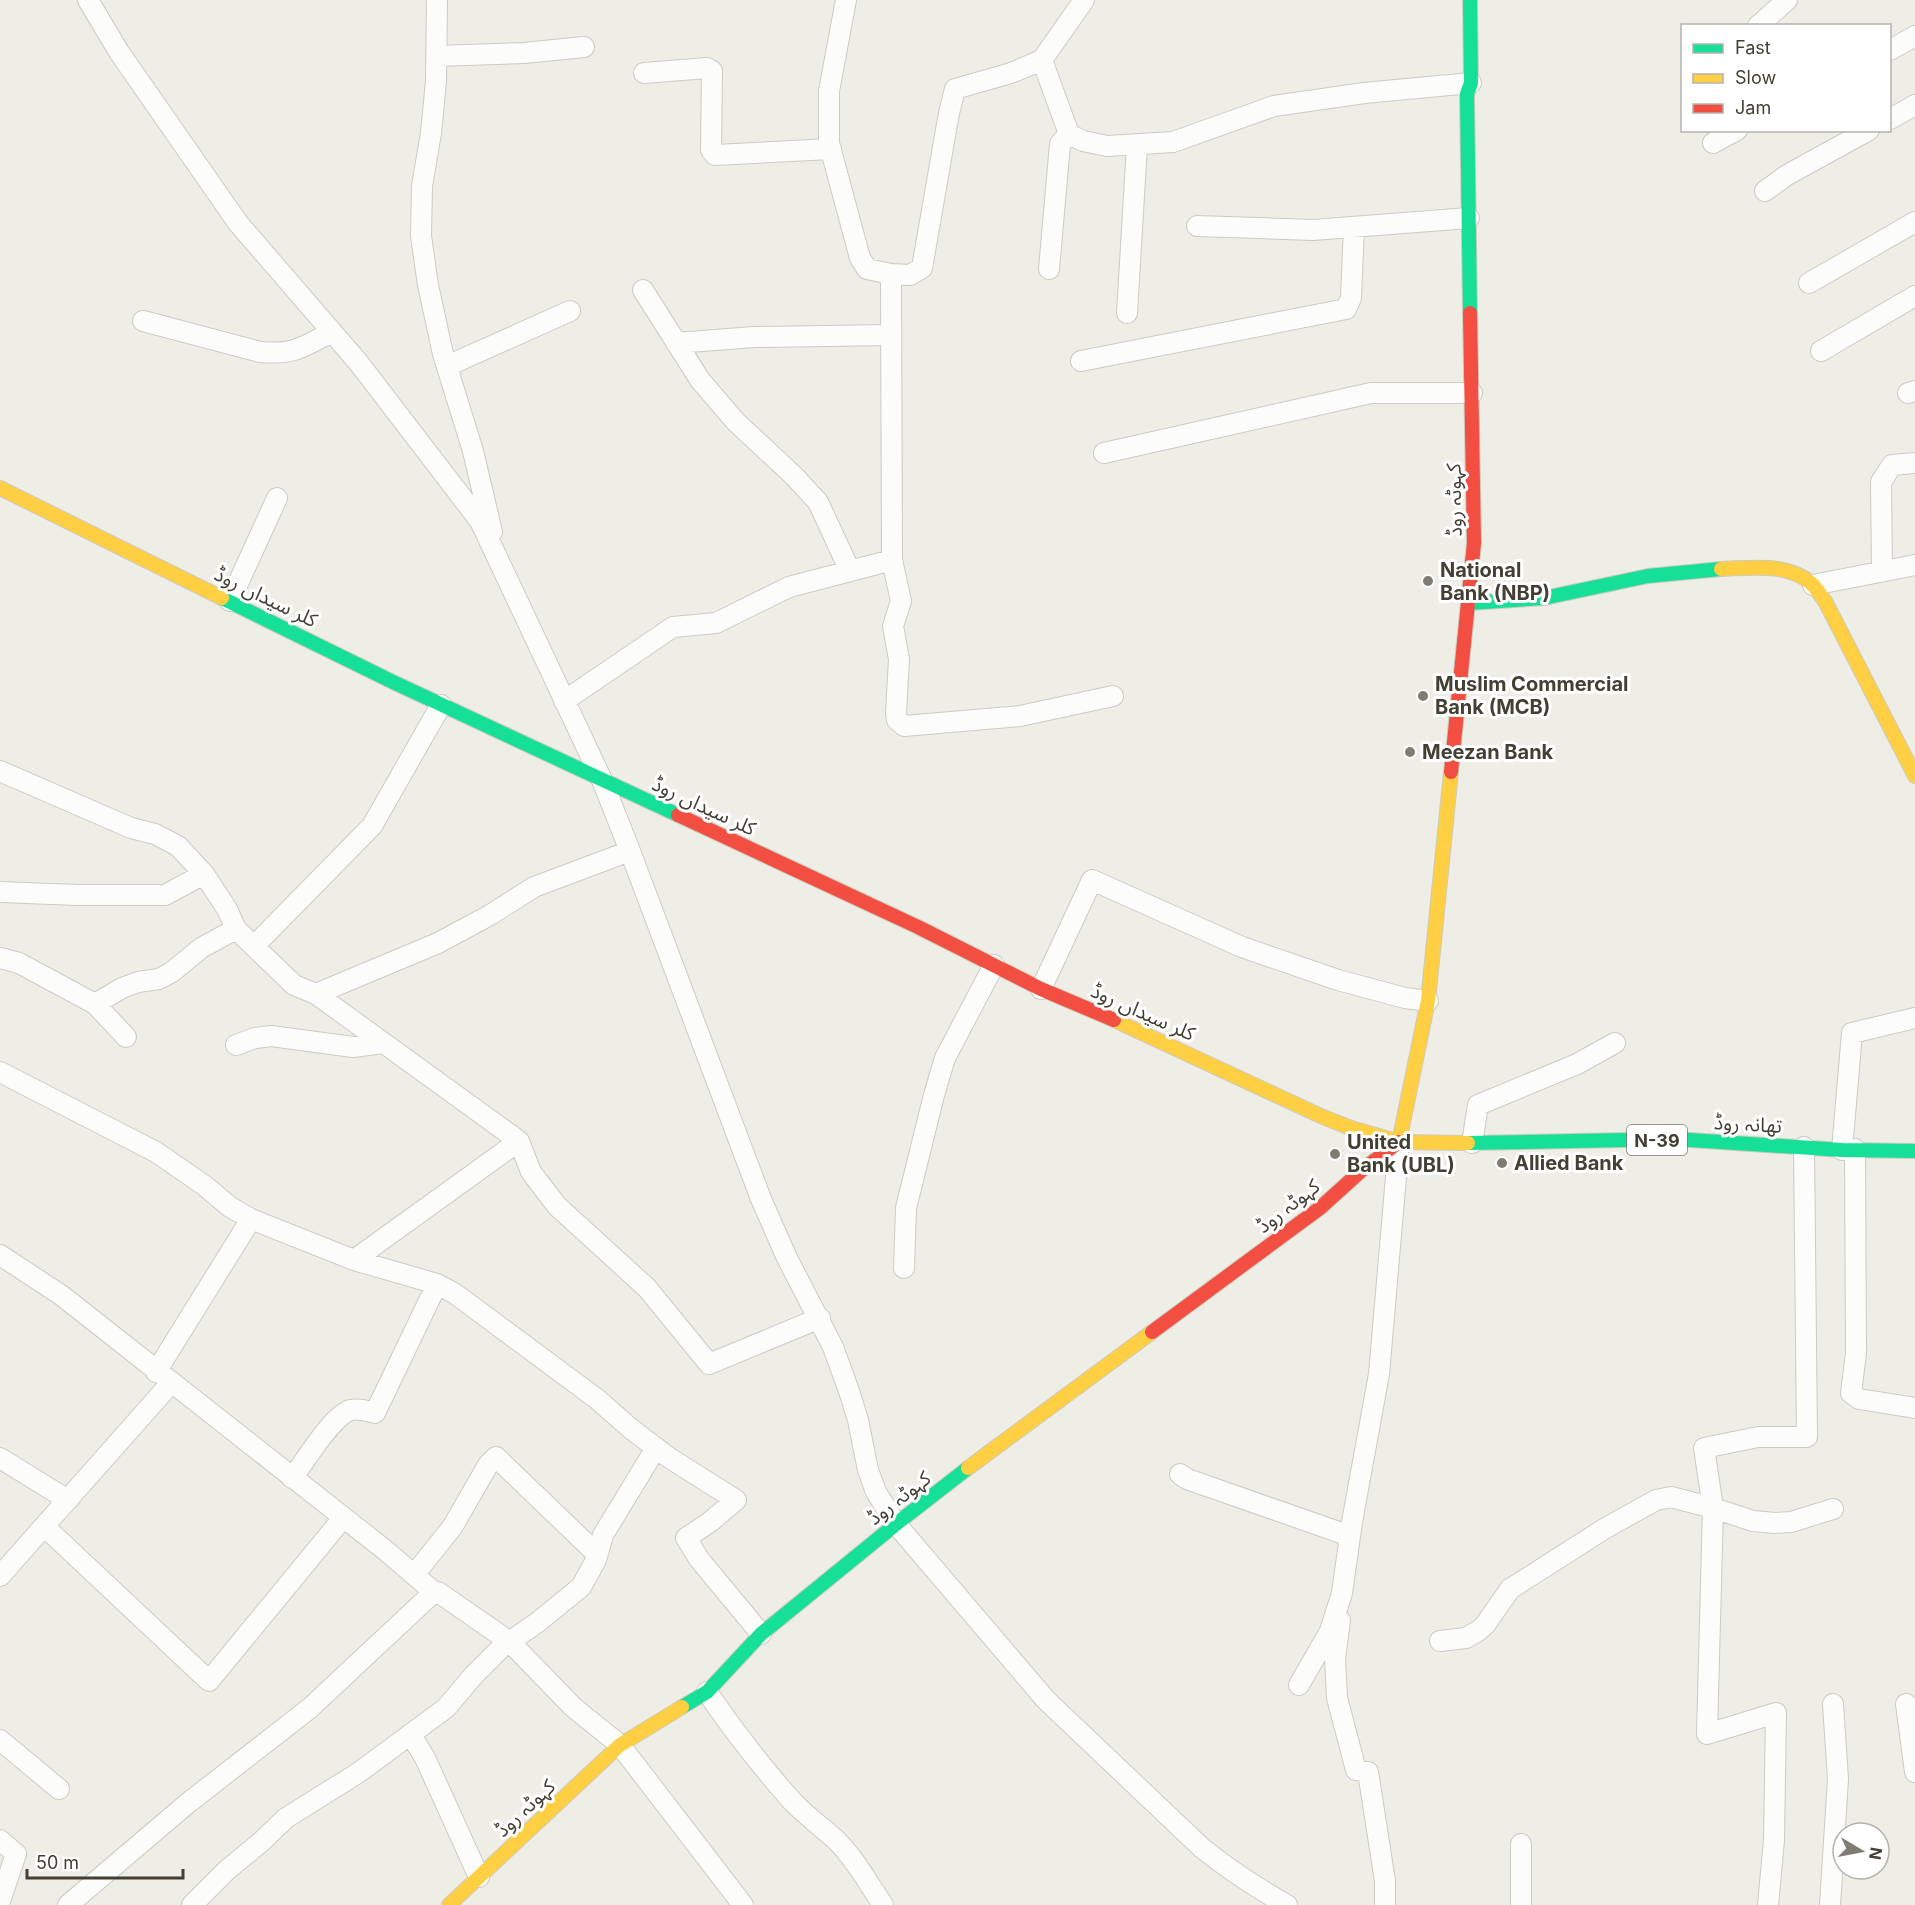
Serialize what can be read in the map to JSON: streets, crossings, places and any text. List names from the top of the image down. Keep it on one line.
{"streets":{"main road":["کہوٹہ روڈ","کلر سیداں روڈ","تھانہ روڈ","N-39"]},"crossings":[["کہوٹہ روڈ","کلر سیداں روڈ"],["کہوٹہ روڈ","تھانہ روڈ"],["کلر سیداں روڈ","تھانہ روڈ"]],"places":["National Bank (NBP)","Muslim Commercial Bank (MCB)","Meezan Bank","United Bank (UBL)","Allied Bank"],"legend":["Fast","Slow","Jam"],"scale_bar":"50 m","north":"right"}
